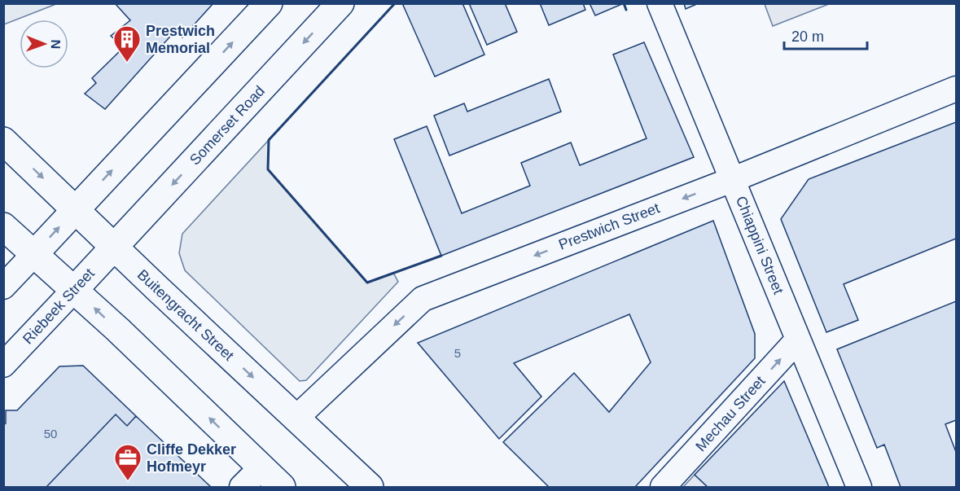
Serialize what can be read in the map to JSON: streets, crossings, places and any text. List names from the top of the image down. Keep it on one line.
{"streets":{"main road":["Somerset Road","Riebeek Street","Buitengracht Street"],"street":["Prestwich Street","Chiappini Street","Mechau Street"]},"crossings":[["Somerset Road","Riebeek Street"],["Somerset Road","Buitengracht Street"],["Prestwich Street","Chiappini Street"],["Prestwich Street","Buitengracht Street"],["Chiappini Street","Mechau Street"],["Riebeek Street","Buitengracht Street"]],"one_way":["Prestwich Street","Mechau Street"],"places":{"building":["Prestwich Memorial"],"office":["Cliffe Dekker Hofmeyr"]},"house_numbers":["5","50"],"scale_bar":"20 m","north":"right"}
